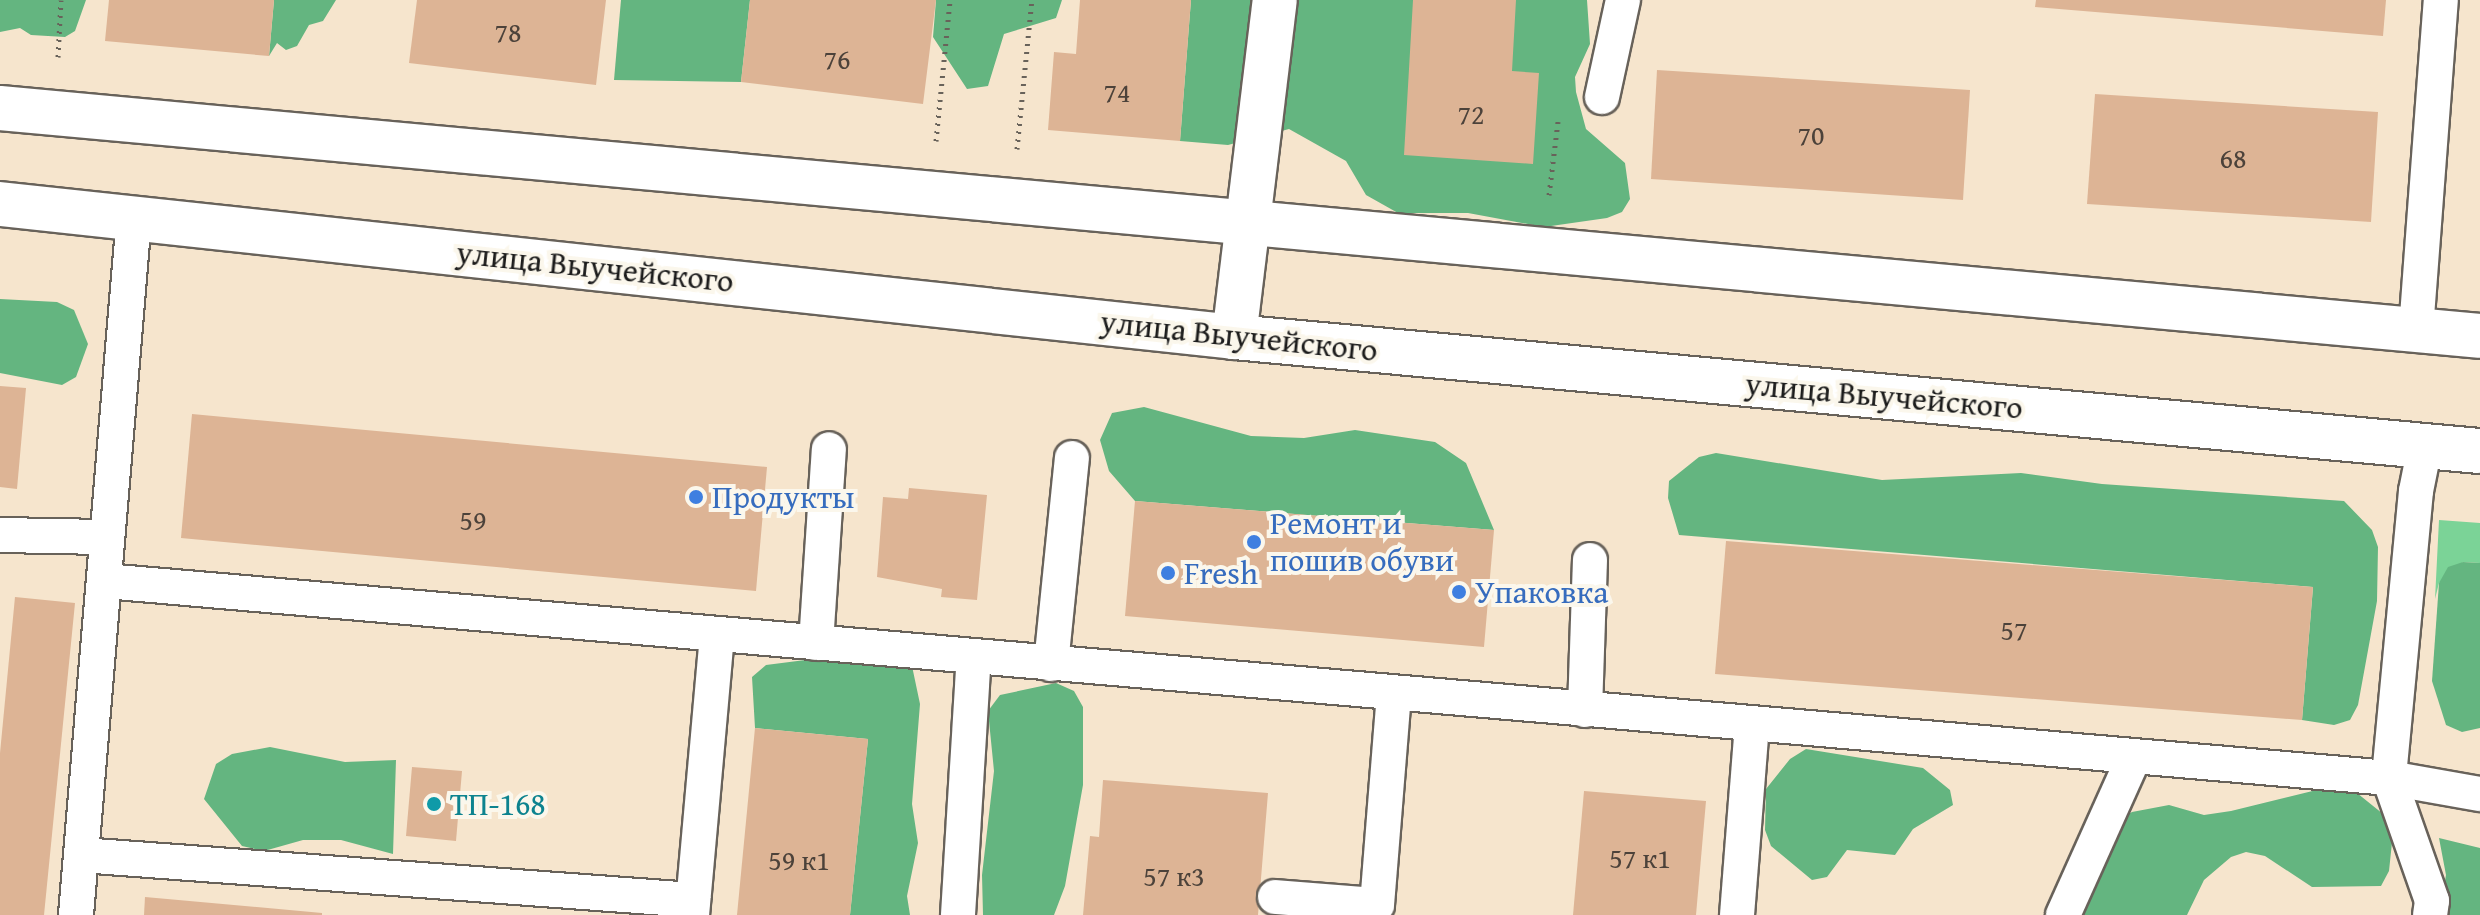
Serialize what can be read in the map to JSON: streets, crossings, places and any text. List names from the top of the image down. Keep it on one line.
{"streets":{"main road":["улица Выучейского"]},"places":["Продукты","Ремонт и пошив обуви","Fresh","Упаковка","ТП-168"],"house_numbers":["78","76","74","72","70","68","59","57","57 к1","59 к1","57 к3"]}
